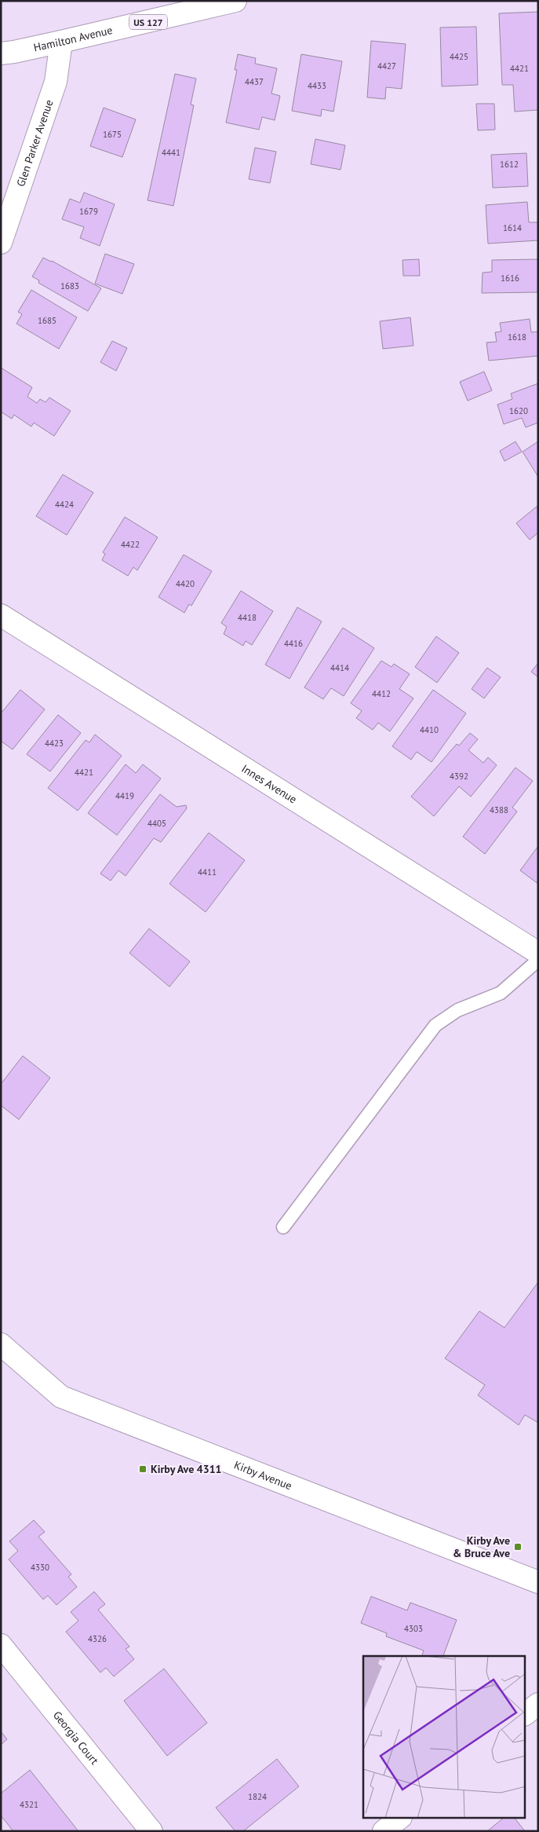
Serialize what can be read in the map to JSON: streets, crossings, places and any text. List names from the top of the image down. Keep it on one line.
{"streets":{"street":["US 127","Hamilton Avenue","Glen Parker Avenue","Innes Avenue","Kirby Avenue","Georgia Court"]},"crossings":[["Hamilton Avenue","Glen Parker Avenue"]],"places":{"transit":["Kirby Ave 4311","Kirby Ave & Bruce Ave"]},"house_numbers":["4425","4427","4421","4437","4433","1675","4441","1612","1679","1614","1616","1683","1685","1618","1620","4424","4422","4420","4418","4416","4414","4412","4410","4423","4421","4392","4419","4388","4405","4411","4330","4303","4326","1824","4321"]}
